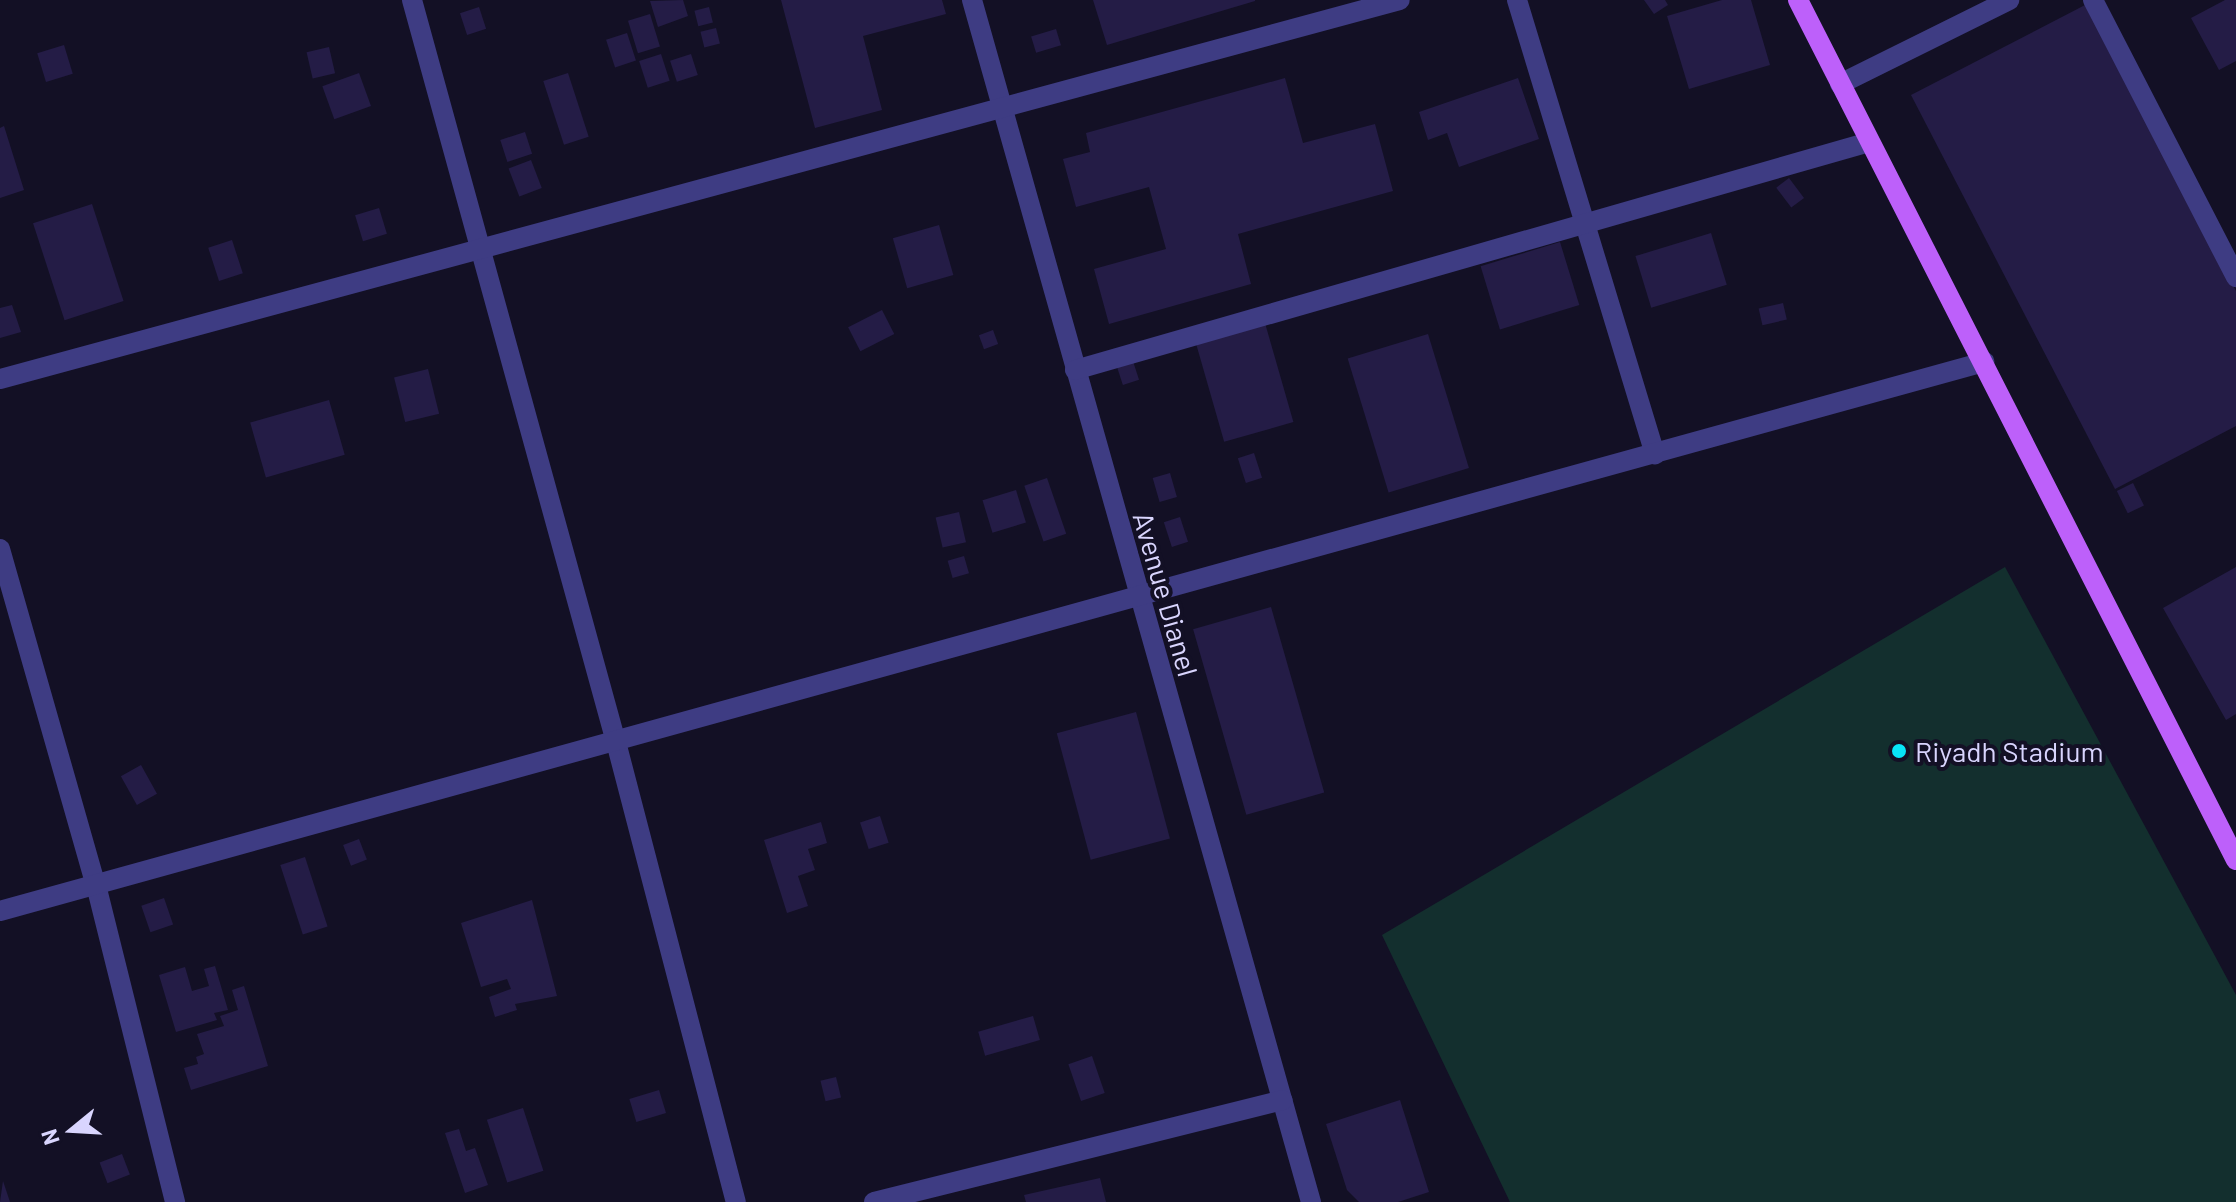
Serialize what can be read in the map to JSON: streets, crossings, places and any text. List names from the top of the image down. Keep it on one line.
{"streets":{"street":["Avenue Dianel"]},"places":["Riyadh Stadium"],"north":"left"}
